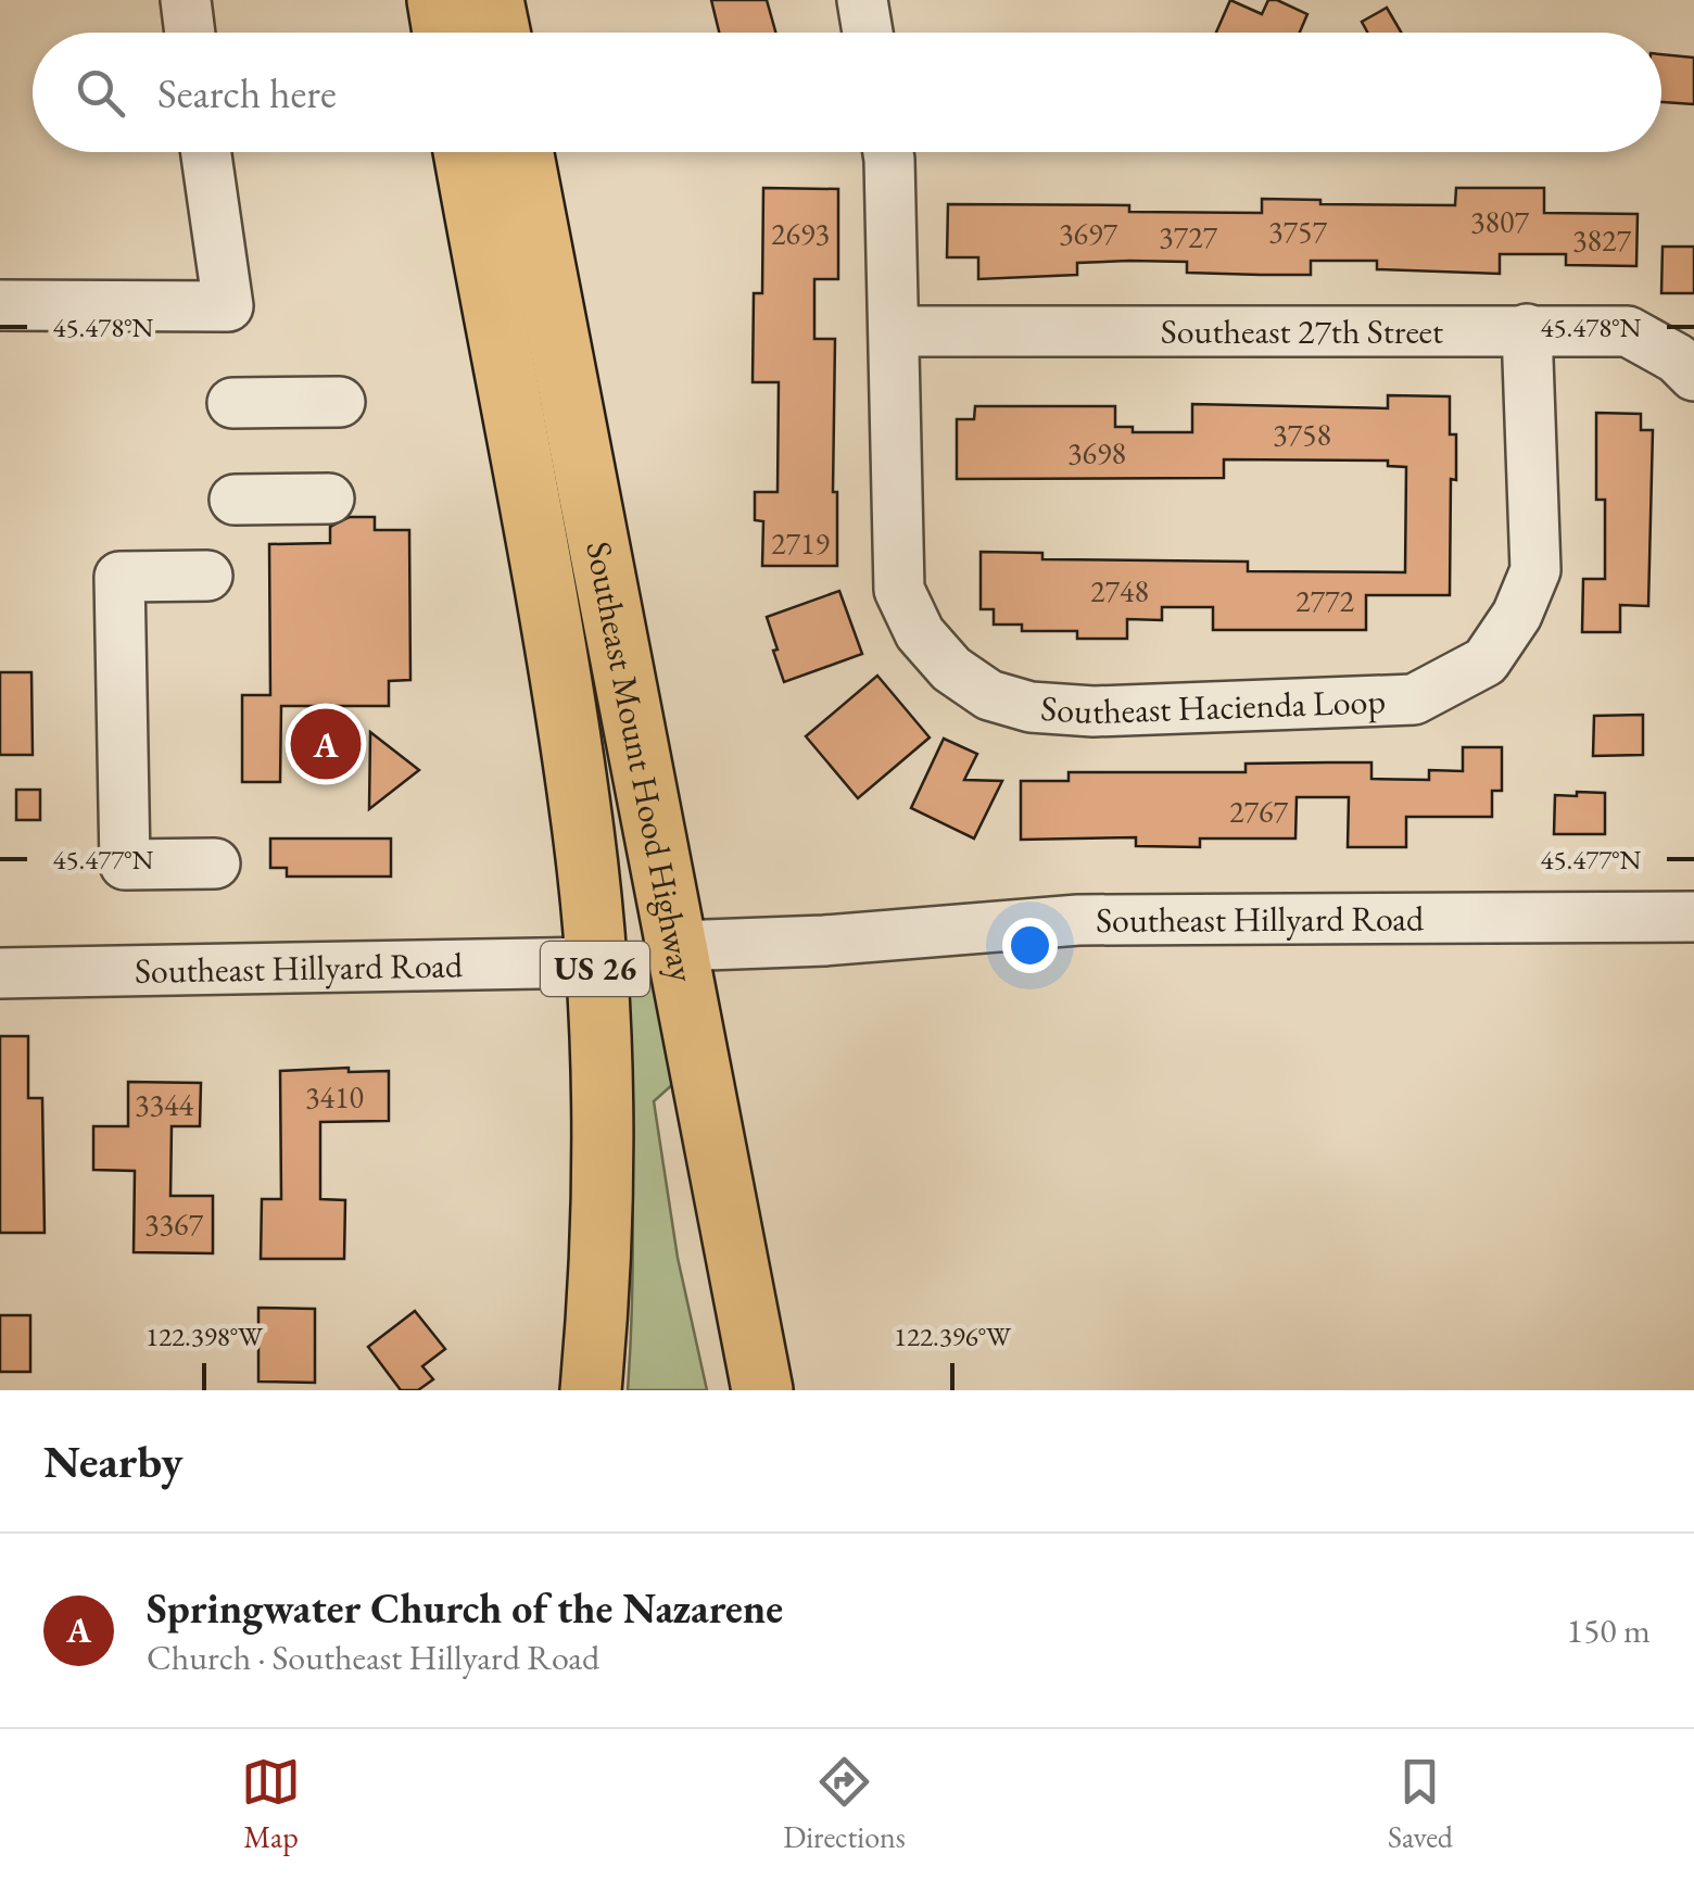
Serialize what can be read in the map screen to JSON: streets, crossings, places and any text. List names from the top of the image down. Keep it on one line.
{"streets":{"highway":["Southeast Mount Hood Highway","US 26"],"street":["Southeast 27th Street","Southeast Hacienda Loop","Southeast Hillyard Road"]},"crossings":[["Southeast 27th Street","Southeast Hacienda Loop"],["Southeast Mount Hood Highway","Southeast Hillyard Road"]],"house_numbers":["3807","3757","2693","3697","3727","3827","3758","3698","2719","2748","2772","2767","3410","3344","3367"],"page":{"search":"Search here","pins":"A","heading":"Nearby","list":[{"mark":"A","name":"Springwater Church of the Nazarene","note":"Church · Southeast Hillyard Road","value":"150 m"}],"nav":["Map","Directions","Saved"]},"coordinates":["45.478°N","45.477°N","122.398°W","122.396°W"]}
